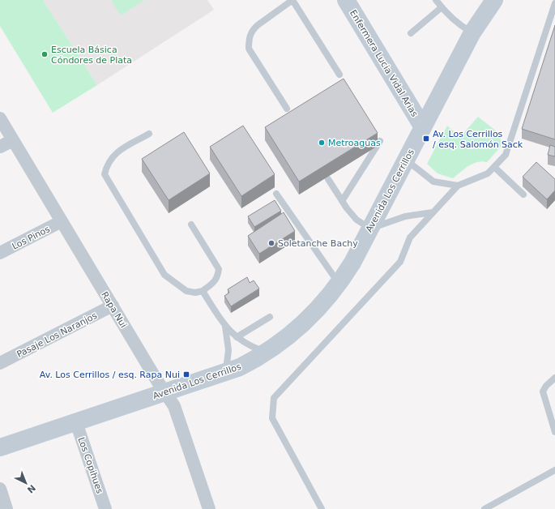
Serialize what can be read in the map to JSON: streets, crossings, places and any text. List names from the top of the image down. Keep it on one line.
{"streets":{"street":["Enfermera Lucia Vidal Arias","Avenida Los Cerrillos","Los Pinos","Rapa Nui","Pasaje Los Naranjos","Los Copihues"]},"crossings":[["Enfermera Lucia Vidal Arias","Avenida Los Cerrillos"],["Avenida Los Cerrillos","Rapa Nui"],["Avenida Los Cerrillos","Los Copihues"],["Los Pinos","Rapa Nui"],["Rapa Nui","Pasaje Los Naranjos"]],"places":{"other":["Escuela Básica Cóndores de Plata","Metroaguas","Soletanche Bachy"],"transit":["Av. Los Cerrillos / esq. Salomón Sack","Av. Los Cerrillos / esq. Rapa Nui"]},"north":"bottom right"}
